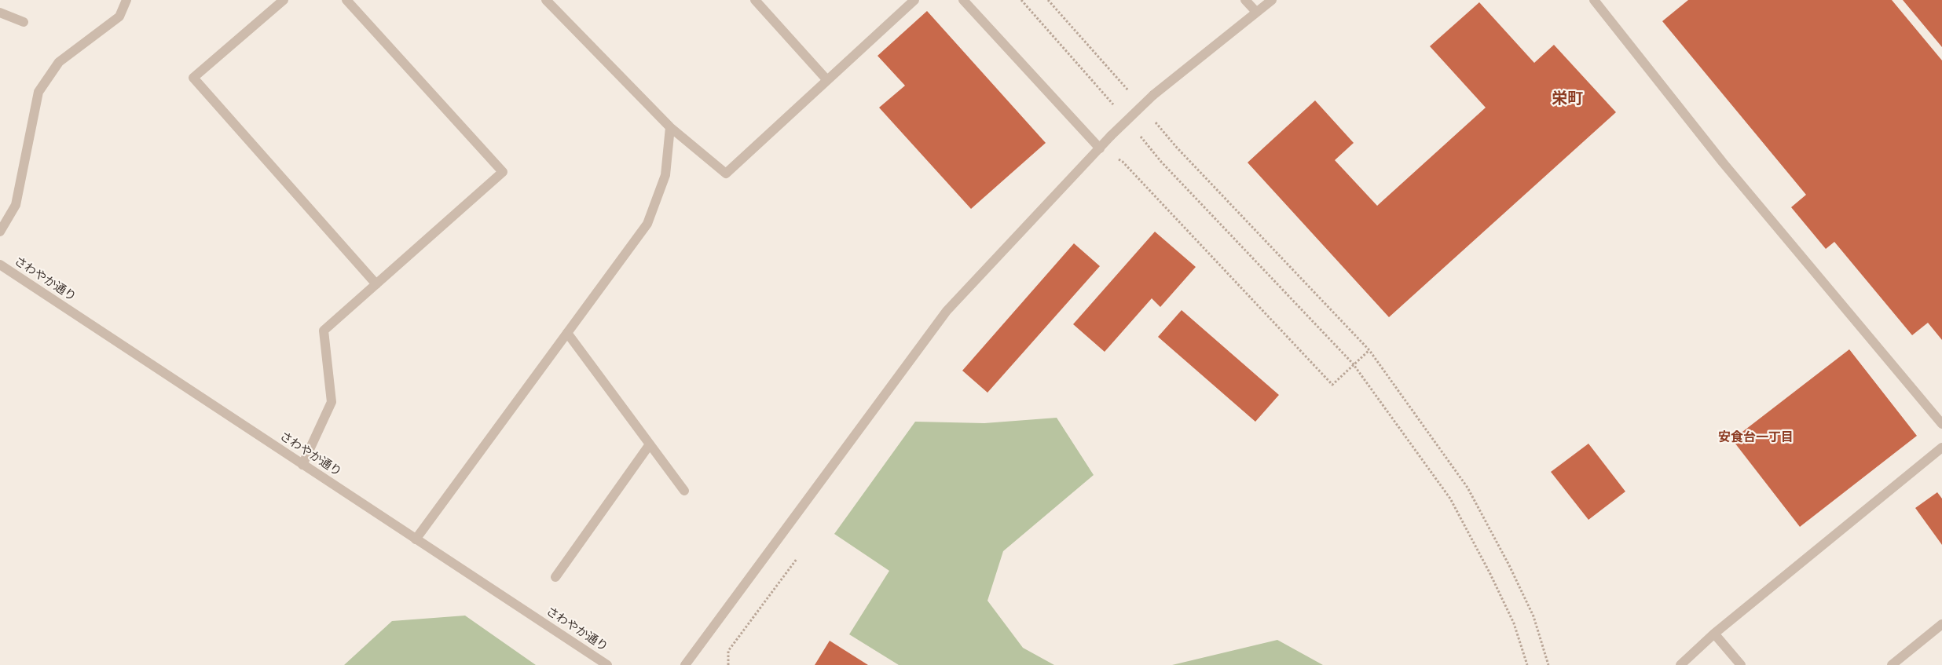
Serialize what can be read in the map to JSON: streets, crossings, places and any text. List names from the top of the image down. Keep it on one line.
{"streets":{"street":["さわやか通り"]},"districts":["栄町","安食台一丁目"]}
